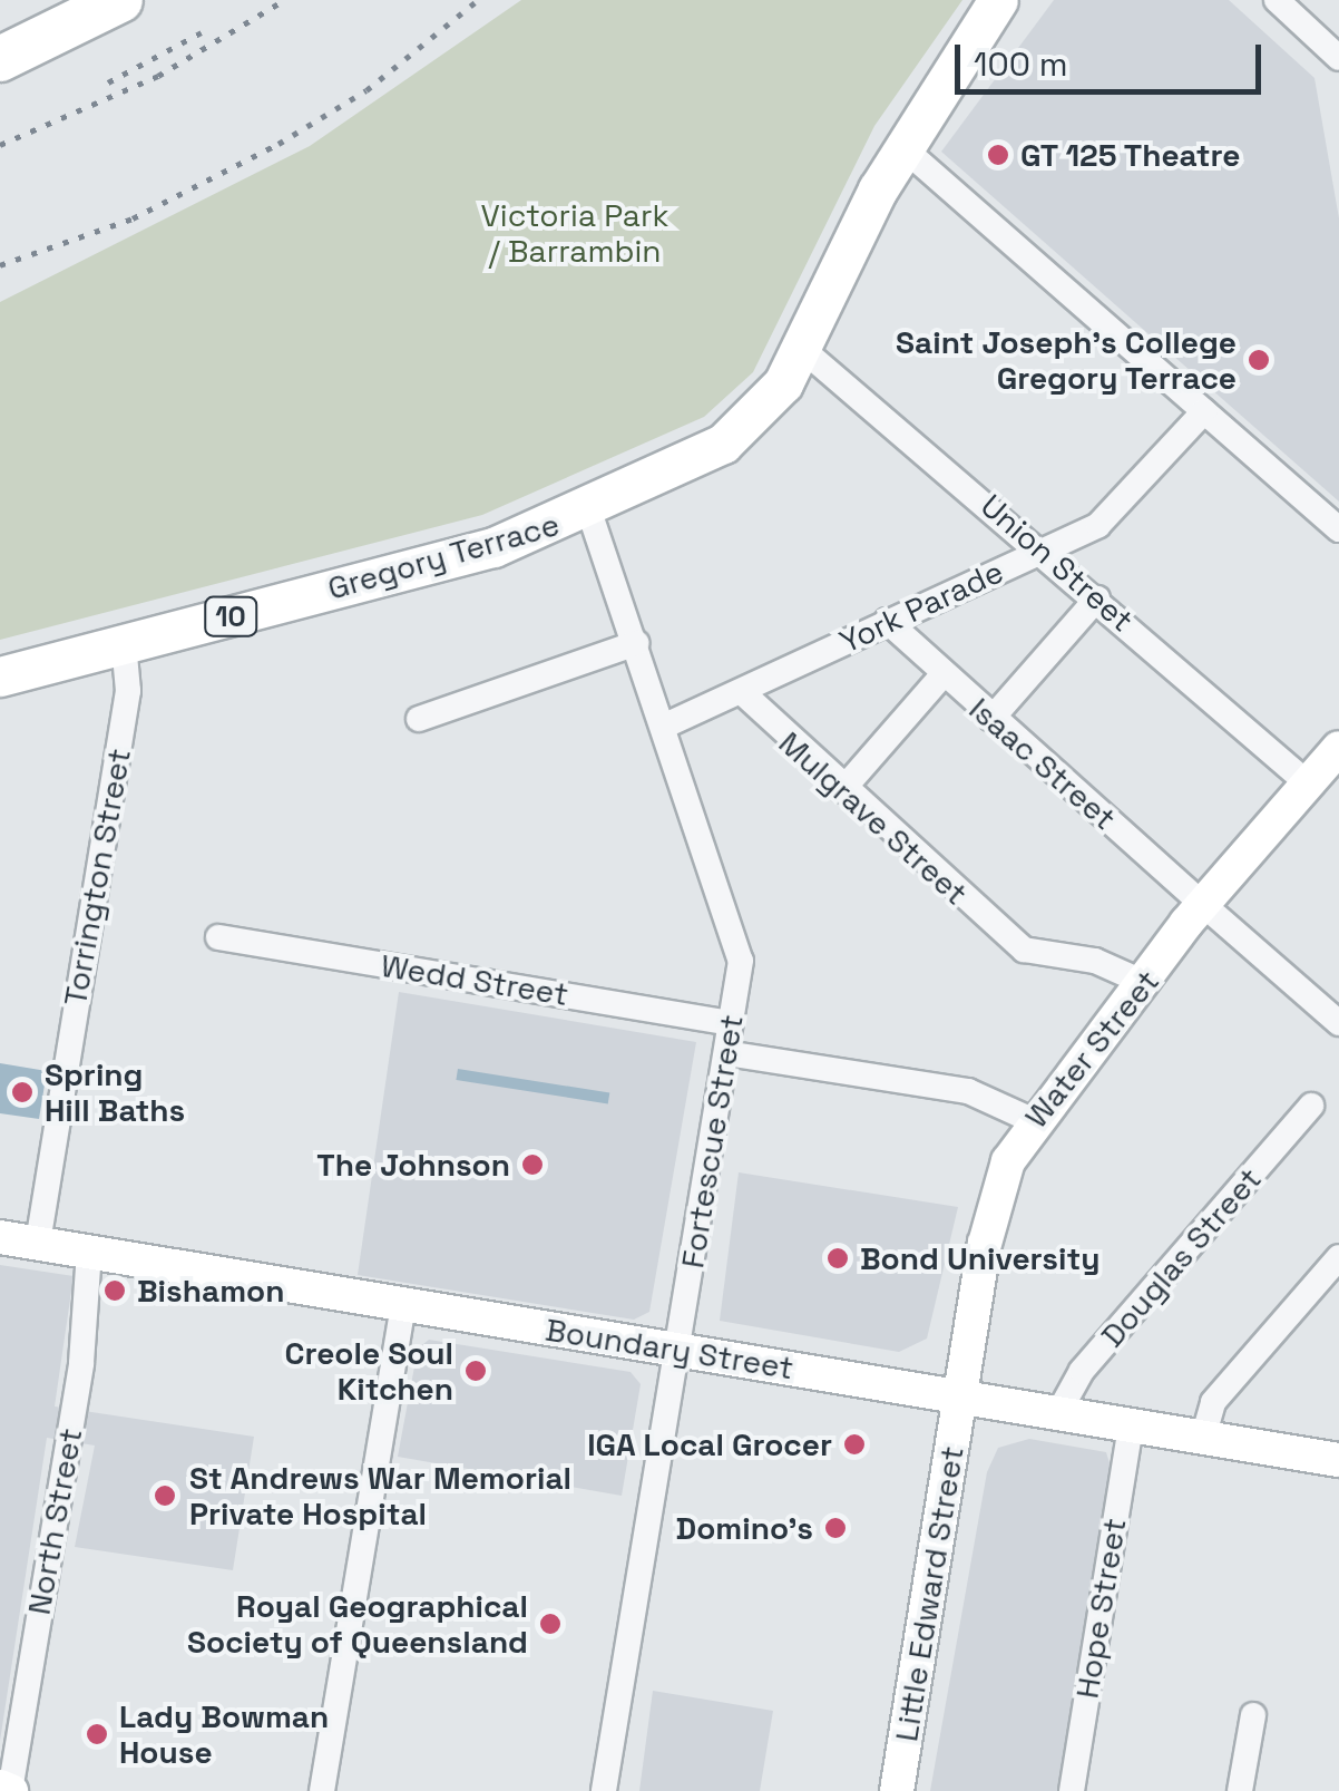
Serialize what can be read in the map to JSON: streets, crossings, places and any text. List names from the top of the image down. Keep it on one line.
{"streets":{"main road":["Gregory Terrace","10","Water Street","Boundary Street","Little Edward Street"],"street":["Union Street","York Parade","Isaac Street","Mulgrave Street","Torrington Street","Wedd Street","Fortescue Street","Douglas Street","North Street","Hope Street"]},"crossings":[["Gregory Terrace","Union Street"],["Gregory Terrace","Torrington Street"],["Gregory Terrace","Fortescue Street"],["Union Street","York Parade"],["Union Street","Water Street"],["York Parade","Isaac Street"],["York Parade","Mulgrave Street"],["York Parade","Fortescue Street"],["Isaac Street","Water Street"],["Mulgrave Street","Water Street"],["Torrington Street","Boundary Street"],["Wedd Street","Fortescue Street"],["Water Street","Boundary Street"],["Water Street","Little Edward Street"],["Fortescue Street","Boundary Street"],["Douglas Street","Boundary Street"],["Boundary Street","North Street"],["Boundary Street","Little Edward Street"],["Boundary Street","Hope Street"]],"parks":["Victoria Park / Barrambin"],"places":["GT 125 Theatre","Saint Joseph's College Gregory Terrace","Spring Hill Baths","The Johnson","Bond University","Bishamon","Creole Soul Kitchen","IGA Local Grocer","St Andrews War Memorial Private Hospital","Domino's","Royal Geographical Society of Queensland","Lady Bowman House"],"scale_bar":"100 m"}
